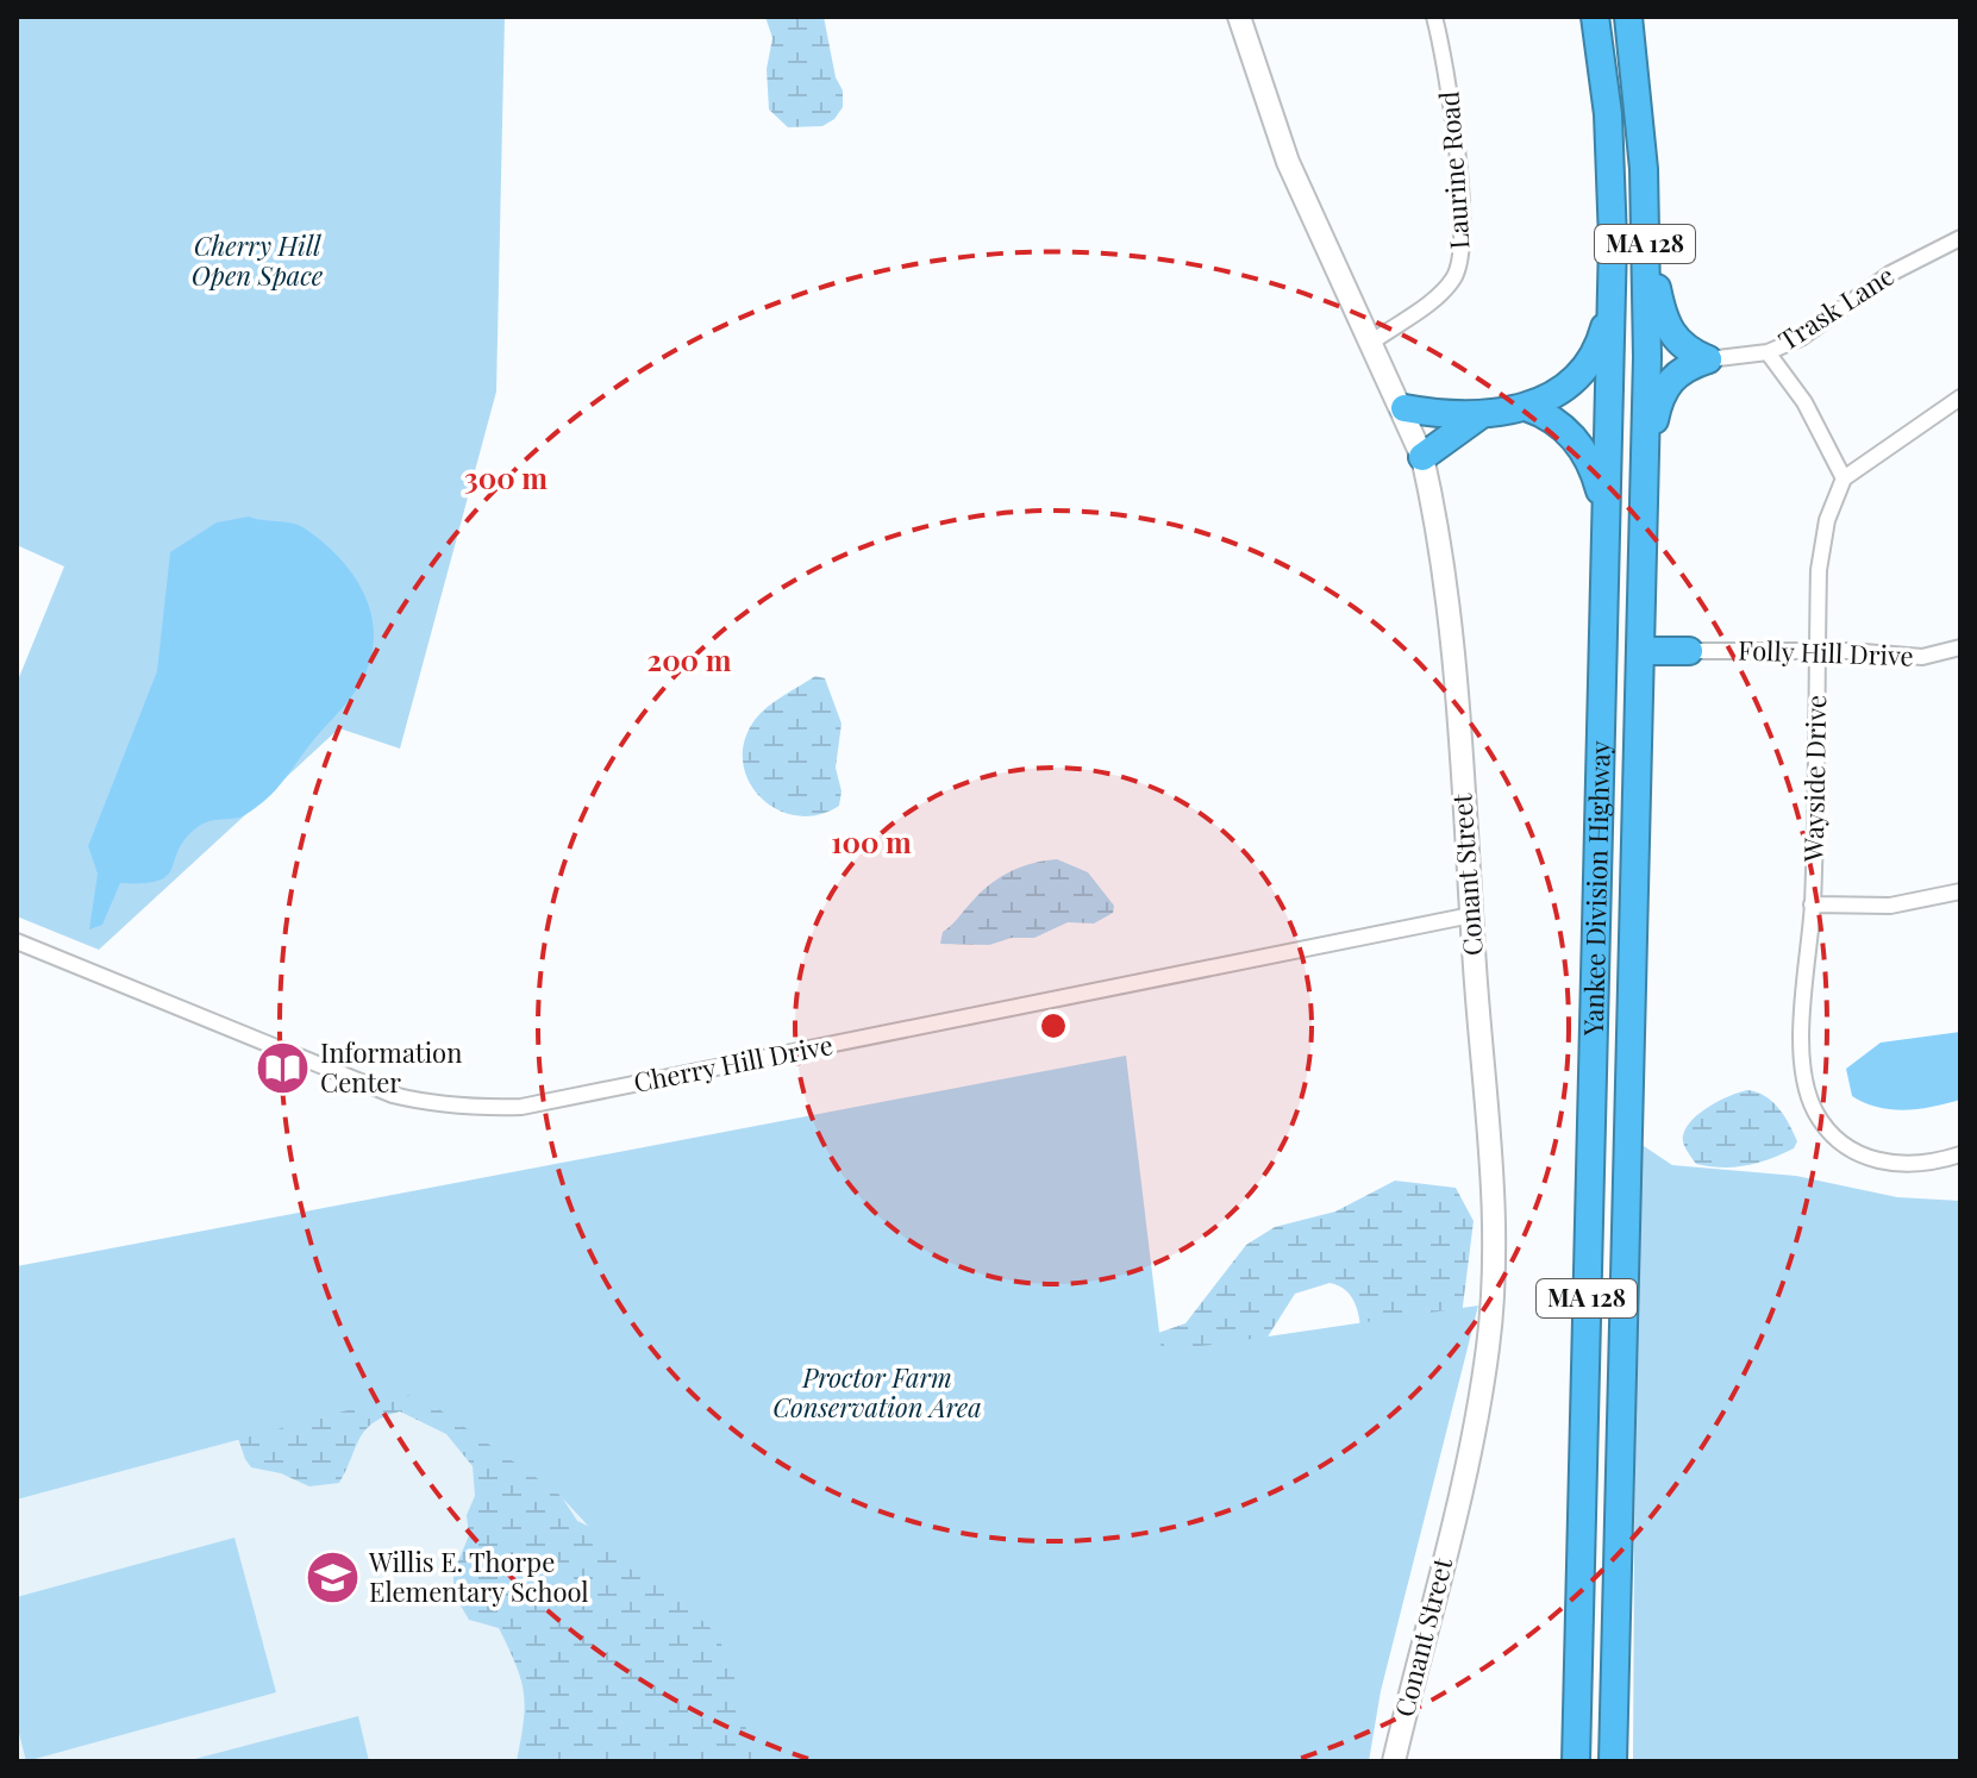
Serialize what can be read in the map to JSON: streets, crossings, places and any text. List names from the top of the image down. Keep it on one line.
{"streets":{"highway":["MA 128","Yankee Division Highway"],"main road":["Conant Street"],"street":["Laurine Road","Trask Lane","Folly Hill Drive","Wayside Drive","Cherry Hill Drive"]},"crossings":[["Laurine Road","Conant Street"],["Folly Hill Drive","Wayside Drive"],["Conant Street","Cherry Hill Drive"]],"parks":["Cherry Hill Open Space","Proctor Farm Conservation Area"],"places":{"library":["Information Center"],"school or university":["Willis E. Thorpe Elementary School"]},"rings":["300 m","200 m","100 m"]}
